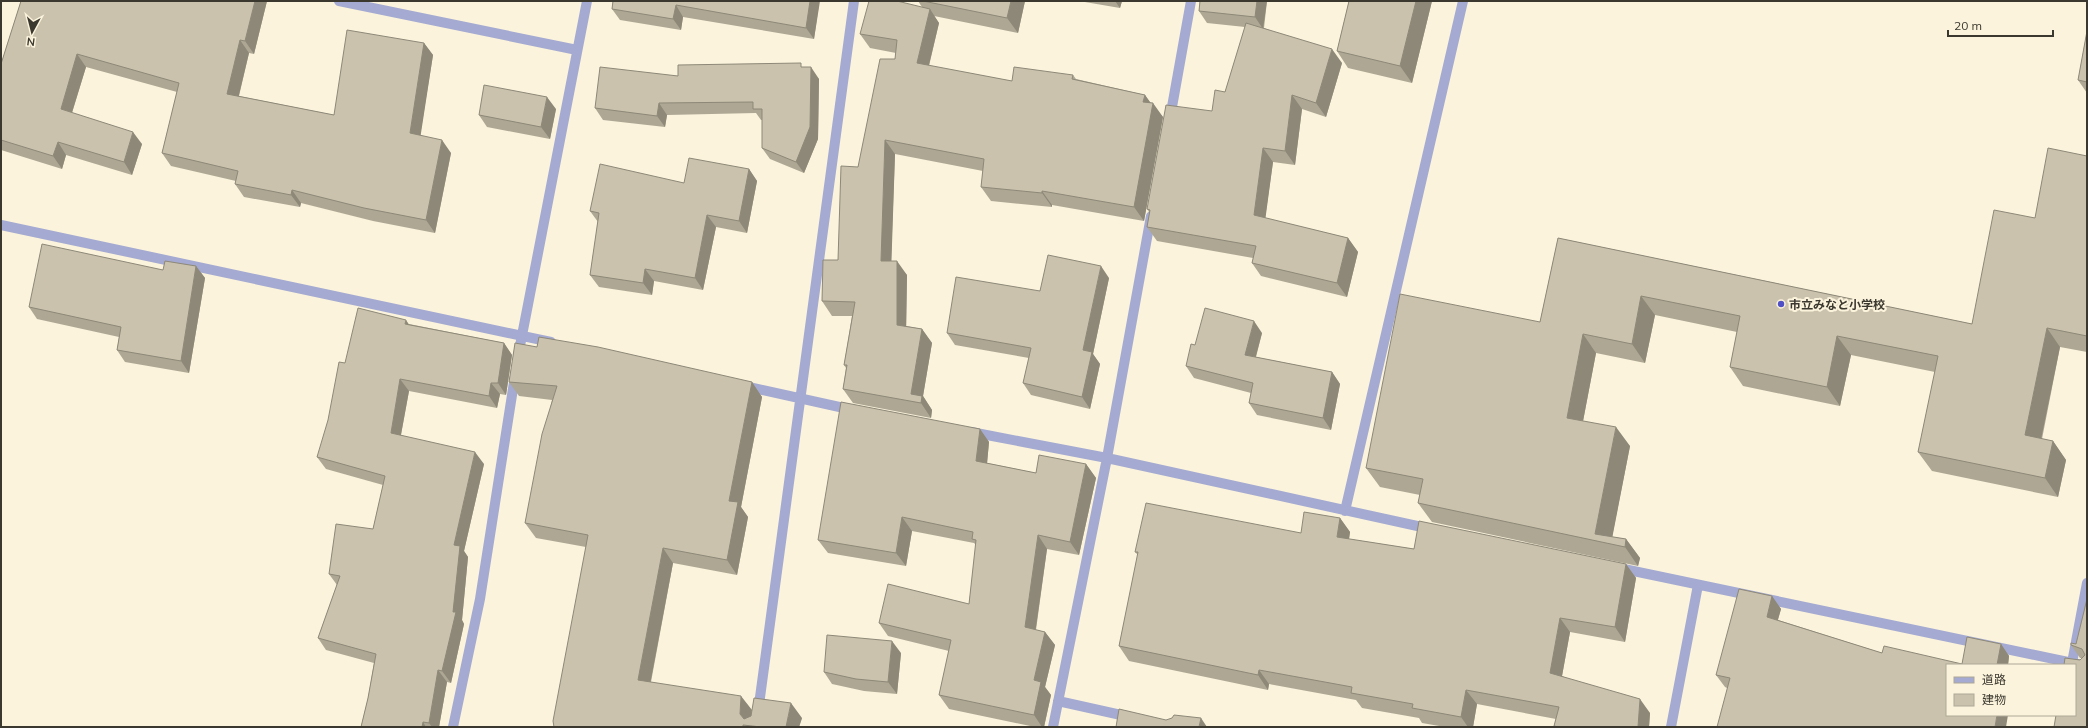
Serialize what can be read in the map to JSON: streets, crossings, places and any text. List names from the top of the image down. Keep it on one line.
{"places":["市立みなと小学校"],"legend":["道路","建物"],"scale_bar":"20 m","north":"bottom"}
